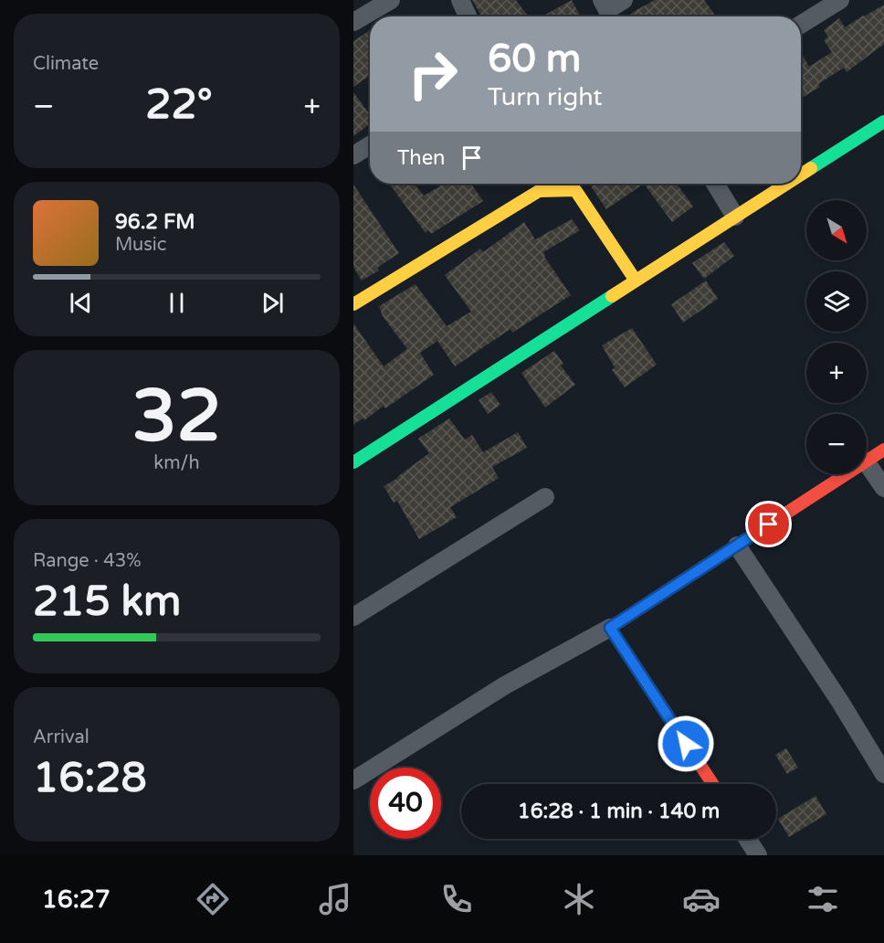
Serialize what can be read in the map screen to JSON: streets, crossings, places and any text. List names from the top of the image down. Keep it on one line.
{"north":"bottom right","page":{"tile":["Climate",["32","km/h"],["Range · 43%","215 km"],["Arrival","16:28"]],"turn":["60 m","Turn right"],"heat":["−","22°","+"],"then":"Then","song":["96.2 FM","Music"],"map_buttons":["+","−"],"limit":"40","trip":"16:28 · 1 min · 140 m","tabs":"16:27"}}
